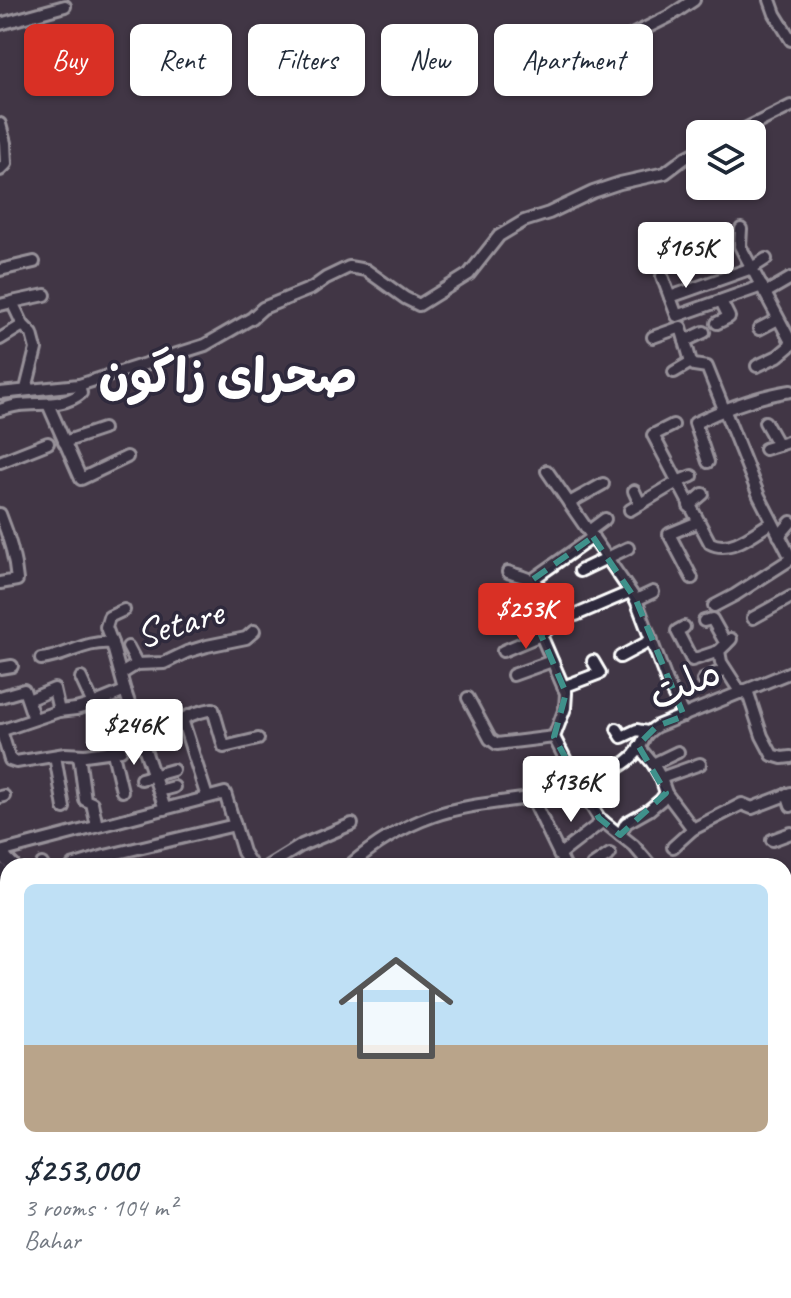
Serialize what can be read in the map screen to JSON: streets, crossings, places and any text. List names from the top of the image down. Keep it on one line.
{"streets":{"street":["Setare","ملت"]},"districts":["صحرای زاگون"],"page":{"chip":["Buy","Rent","Filters","New","Apartment"],"price":["$165K","$253K","$246K","$136K"],"list":[{"name":"$253,000","note":"3 rooms · 104 m² · Bahar"}]}}
